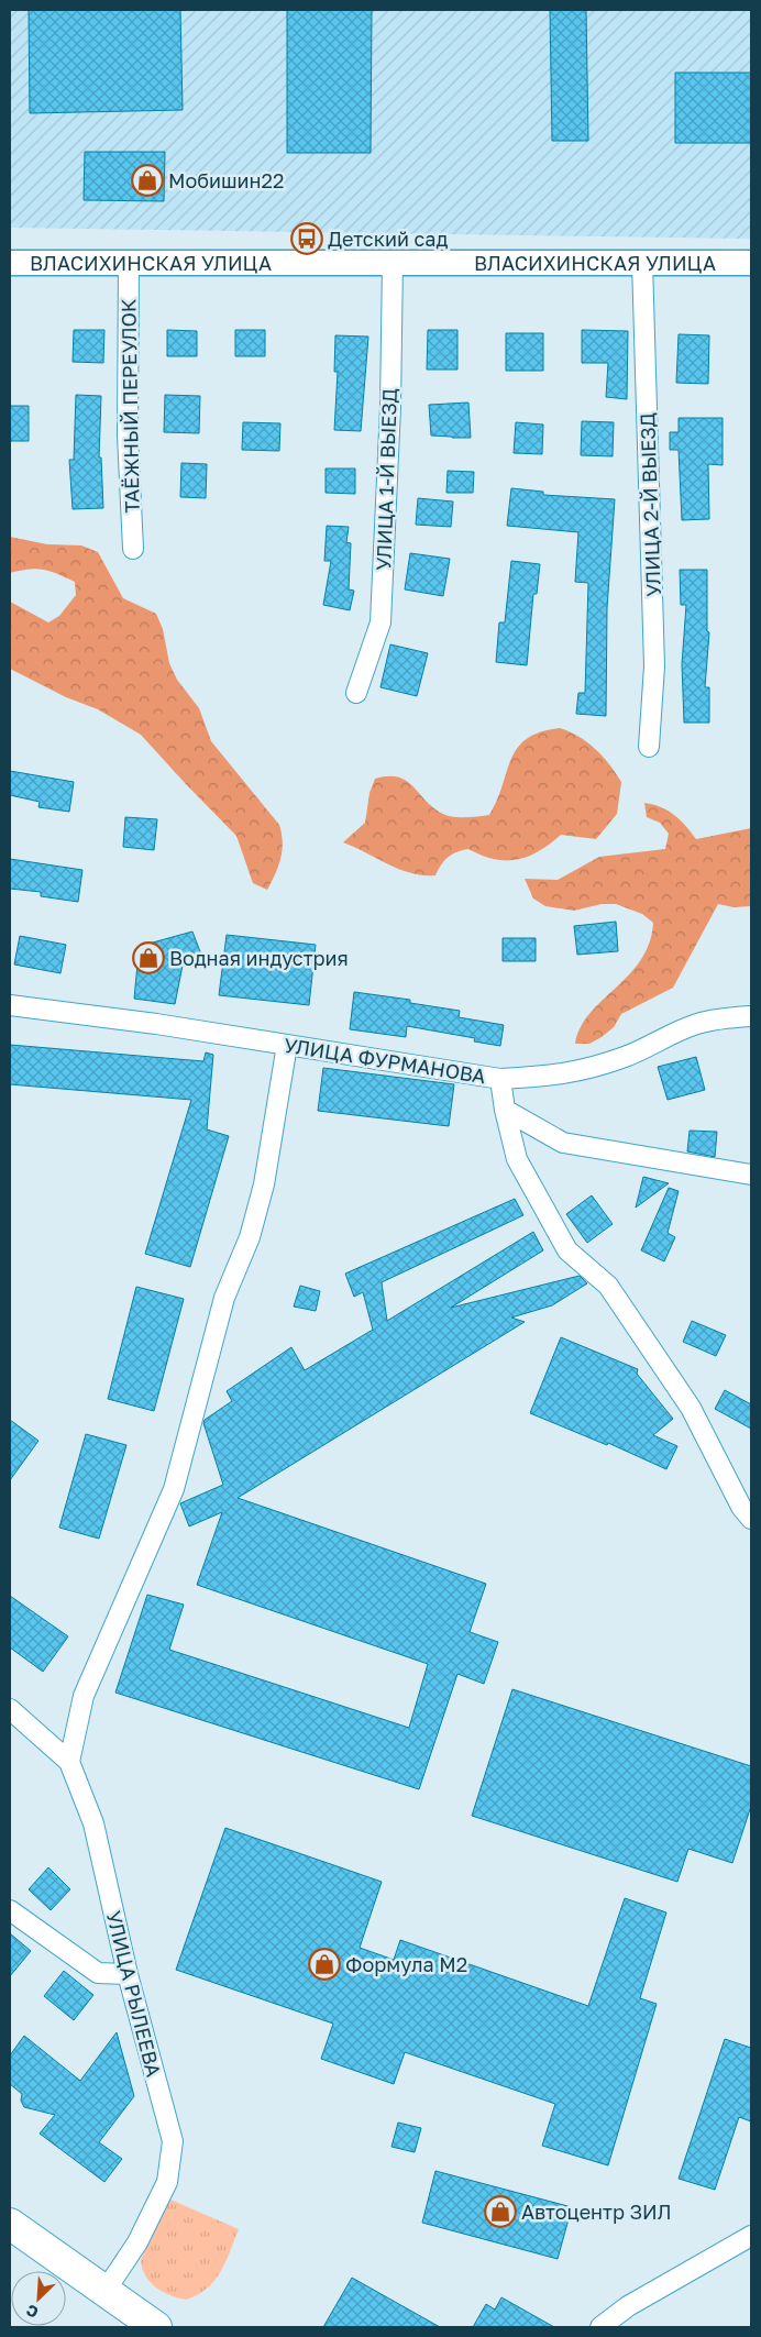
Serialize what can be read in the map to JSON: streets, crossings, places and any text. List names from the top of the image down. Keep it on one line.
{"streets":{"street":["ВЛАСИХИНСКАЯ УЛИЦА","ТАЁЖНЫЙ ПЕРЕУЛОК","УЛИЦА 1-Й ВЫЕЗД","УЛИЦА 2-Й ВЫЕЗД","УЛИЦА ФУРМАНОВА","УЛИЦА РЫЛЕЕВА"]},"crossings":[["ВЛАСИХИНСКАЯ УЛИЦА","ТАЁЖНЫЙ ПЕРЕУЛОК"],["ВЛАСИХИНСКАЯ УЛИЦА","УЛИЦА 1-Й ВЫЕЗД"],["ВЛАСИХИНСКАЯ УЛИЦА","УЛИЦА 2-Й ВЫЕЗД"]],"places":{"shop":["Мобишин22","Водная индустрия","Формула М2","Автоцентр ЗИЛ"],"bus stop":["Детский сад"]},"north":"bottom left"}
